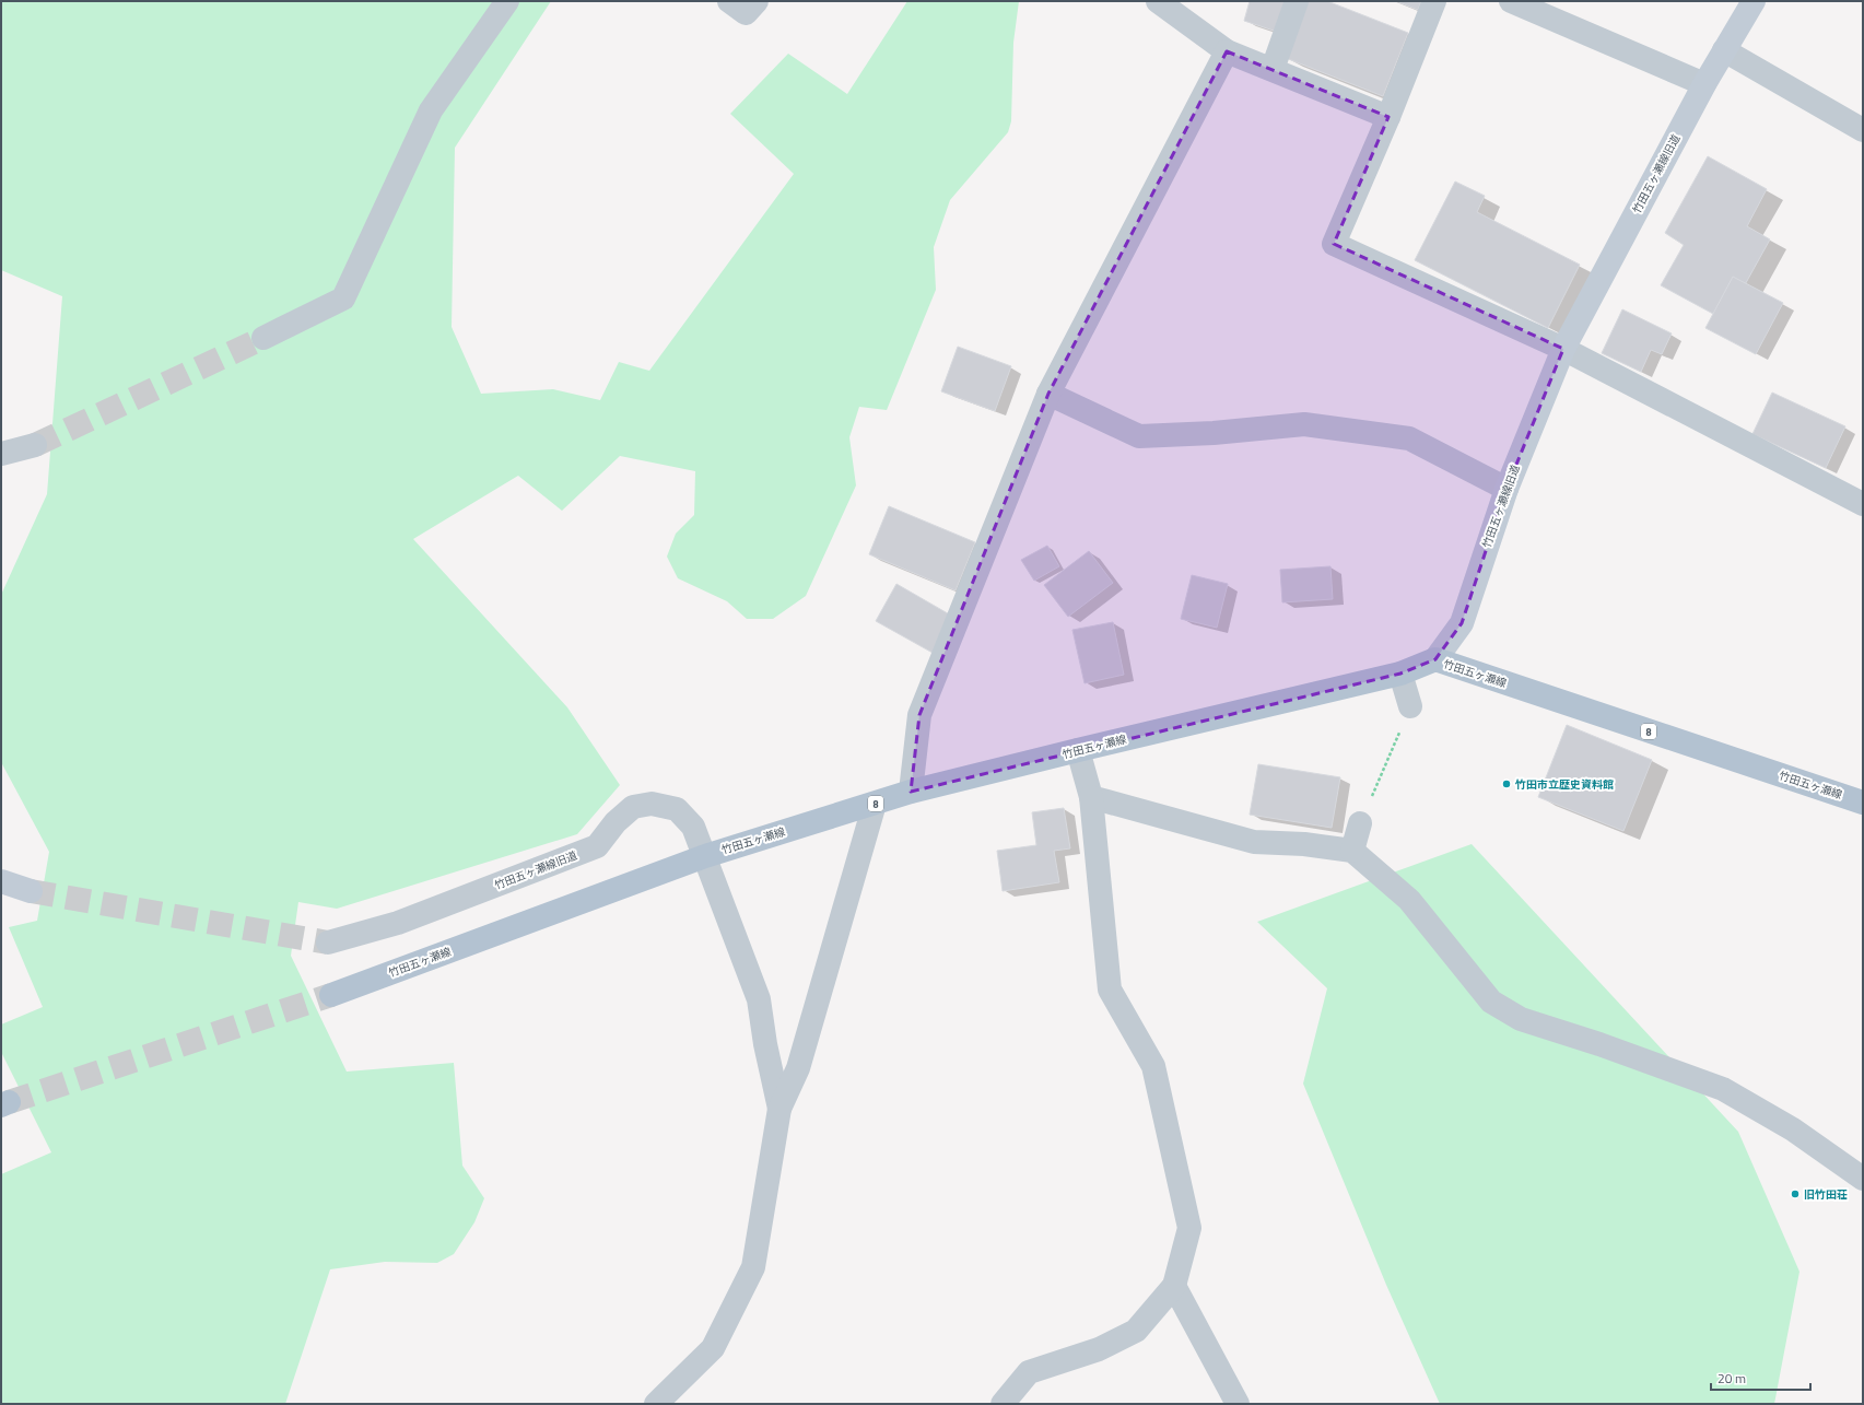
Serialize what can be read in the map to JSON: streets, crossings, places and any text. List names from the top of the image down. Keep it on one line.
{"streets":{"main road":["竹田五ヶ瀬線","8"],"street":["竹田五ヶ瀬線旧道"]},"crossings":[["竹田五ヶ瀬線旧道","竹田五ヶ瀬線"]],"places":["竹田市立歴史資料館","旧竹田荘"],"scale_bar":"20 m"}
